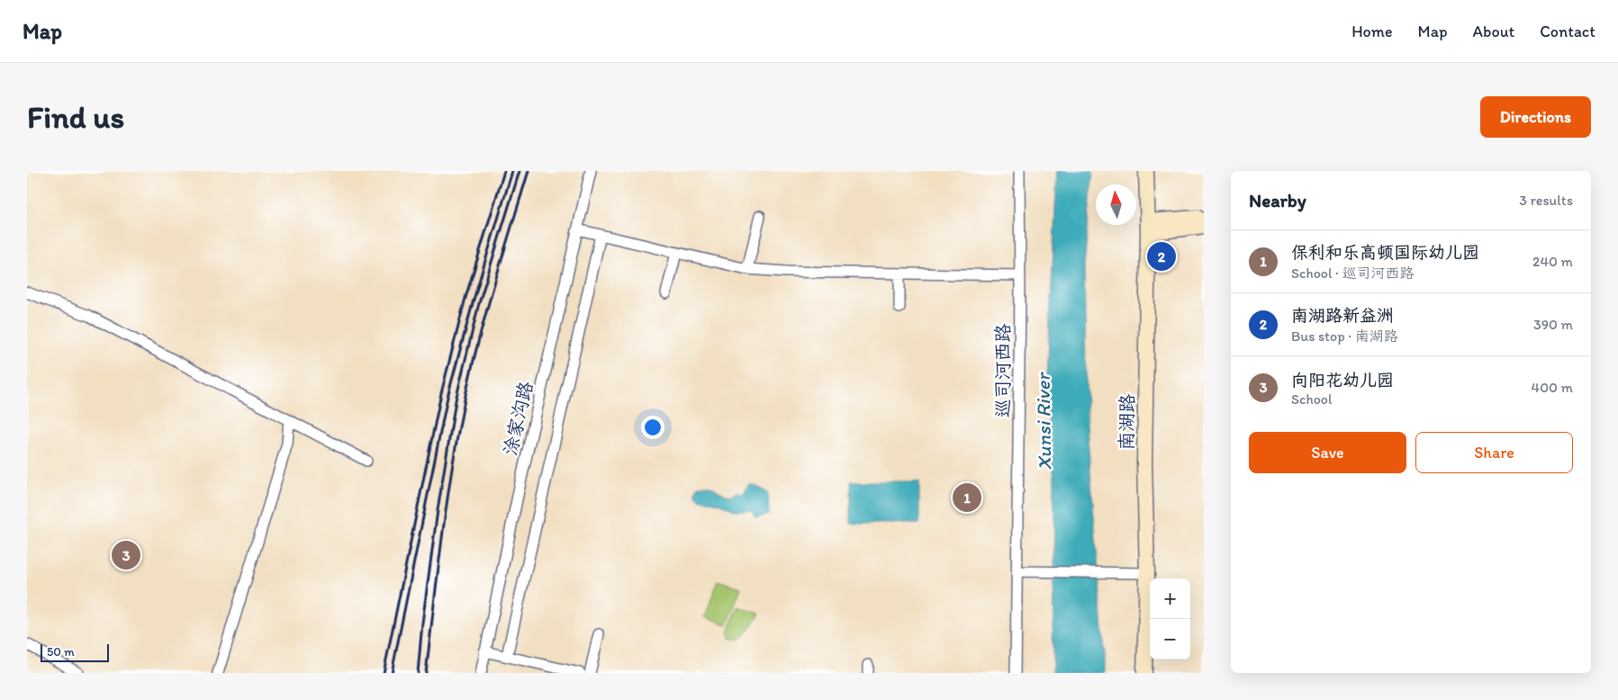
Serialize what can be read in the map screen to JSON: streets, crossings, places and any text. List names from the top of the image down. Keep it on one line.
{"streets":{"main road":["南湖路"],"street":["巡司河西路","涂家沟路"]},"water":["Xunsi River"],"scale_bar":"50 m","north":"top","page":{"header":"Map","nav":["Home","Map","About","Contact"],"buttons":["Directions",["Save","Share"]],"title":"Find us","heading":["Nearby","3 results"],"list":[{"mark":"1","name":"保利和乐高顿国际幼儿园","note":"School · 巡司河西路","value":"240 m"},{"mark":"2","name":"南湖路新益洲","note":"Bus stop · 南湖路","value":"390 m"},{"mark":"3","name":"向阳花幼儿园","note":"School","value":"400 m"}],"pins":["2","1","3"],"map_buttons":["+","−"],"scale":"50 m"}}
